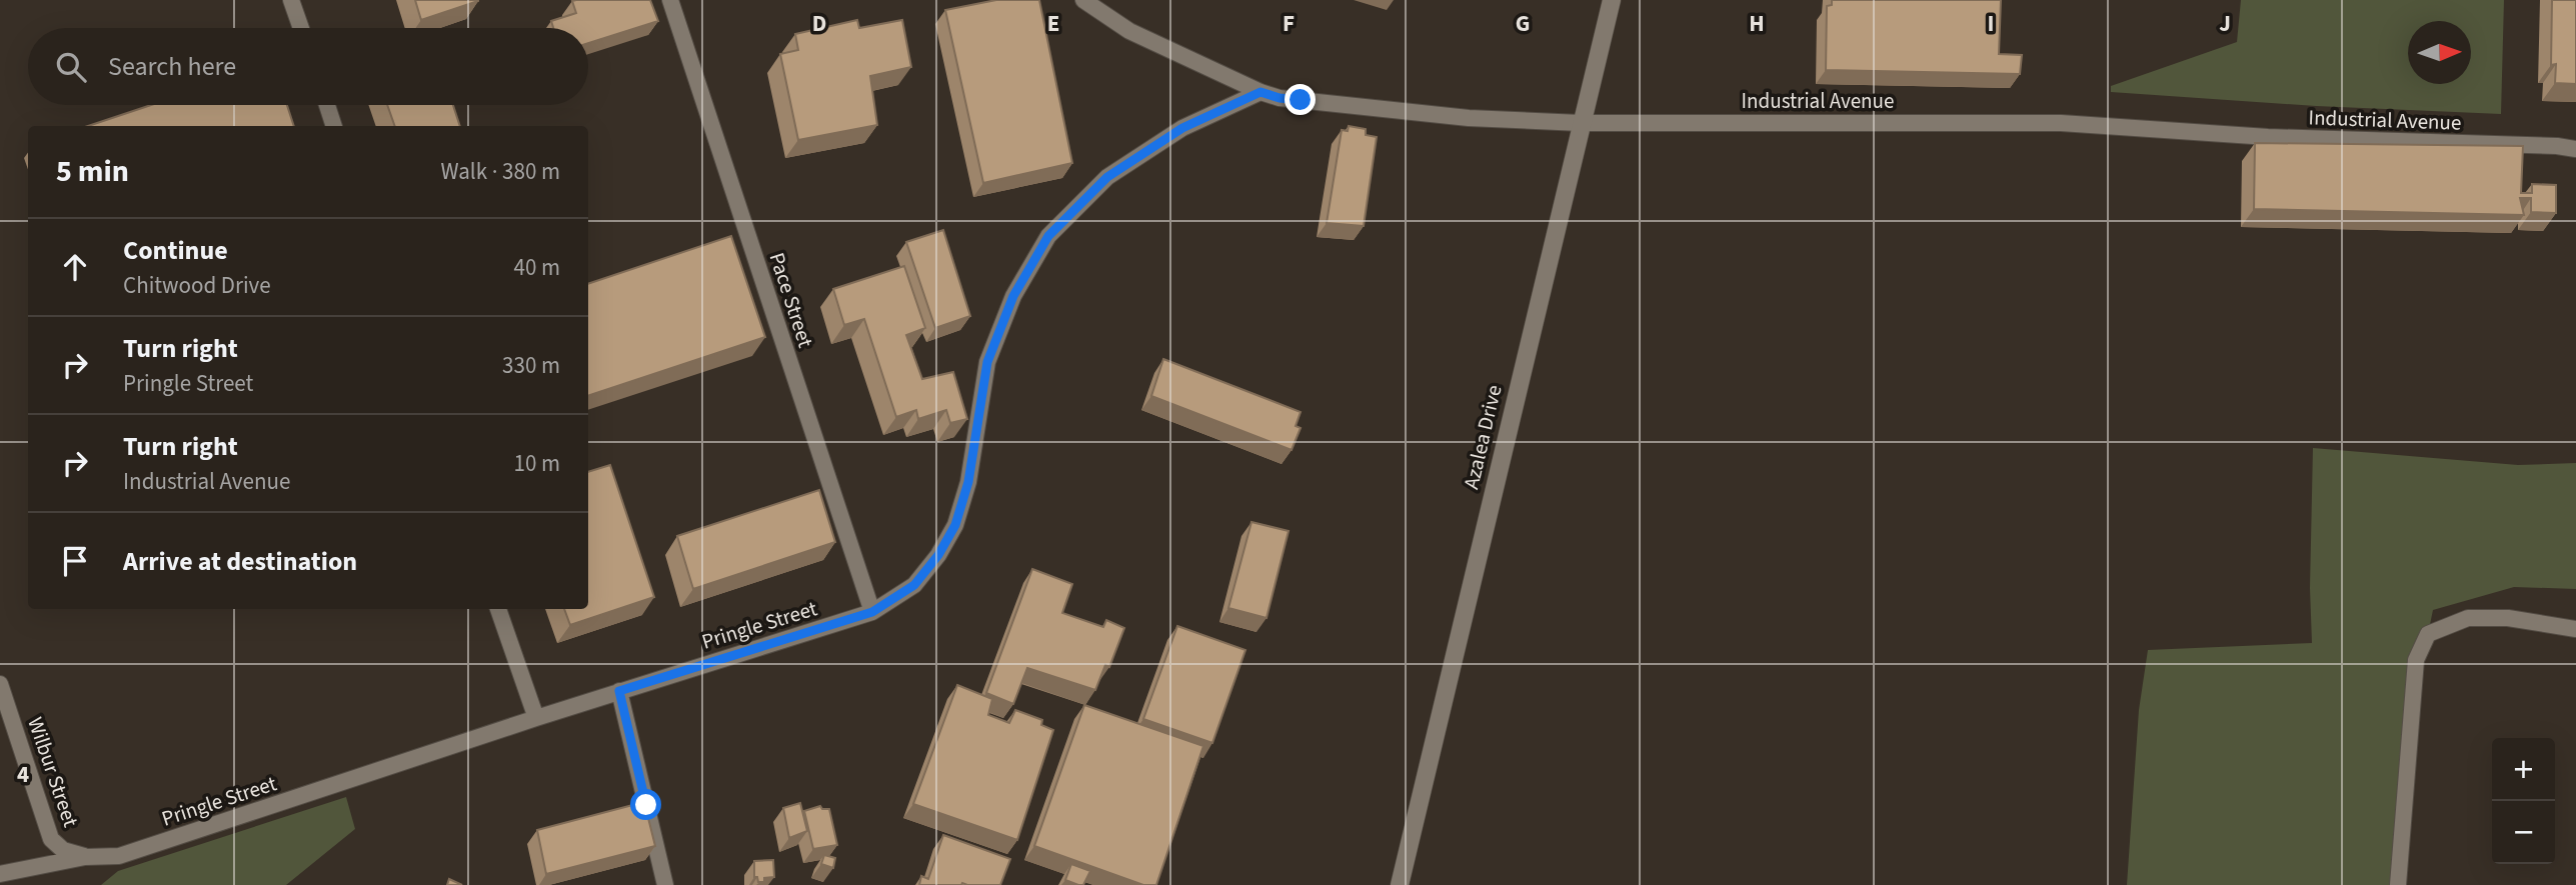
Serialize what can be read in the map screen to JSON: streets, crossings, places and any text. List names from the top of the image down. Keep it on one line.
{"streets":{"street":["Industrial Avenue","Pace Street","Azalea Drive","Pringle Street","Wilbur Street"]},"crossings":[["Industrial Avenue","Azalea Drive"],["Industrial Avenue","Pringle Street"],["Pace Street","Pringle Street"],["Pringle Street","Wilbur Street"]],"north":"right","page":{"search":"Search here","heading":["5 min","Walk · 380 m"],"list":[["Continue","Chitwood Drive","40 m"],["Turn right","Pringle Street","330 m"],["Turn right","Industrial Avenue","10 m"],"Arrive at destination"],"map_buttons":["+","−"]},"grid":{"columns":["D","E","F","G","H","I","J"],"rows":["4"]}}
